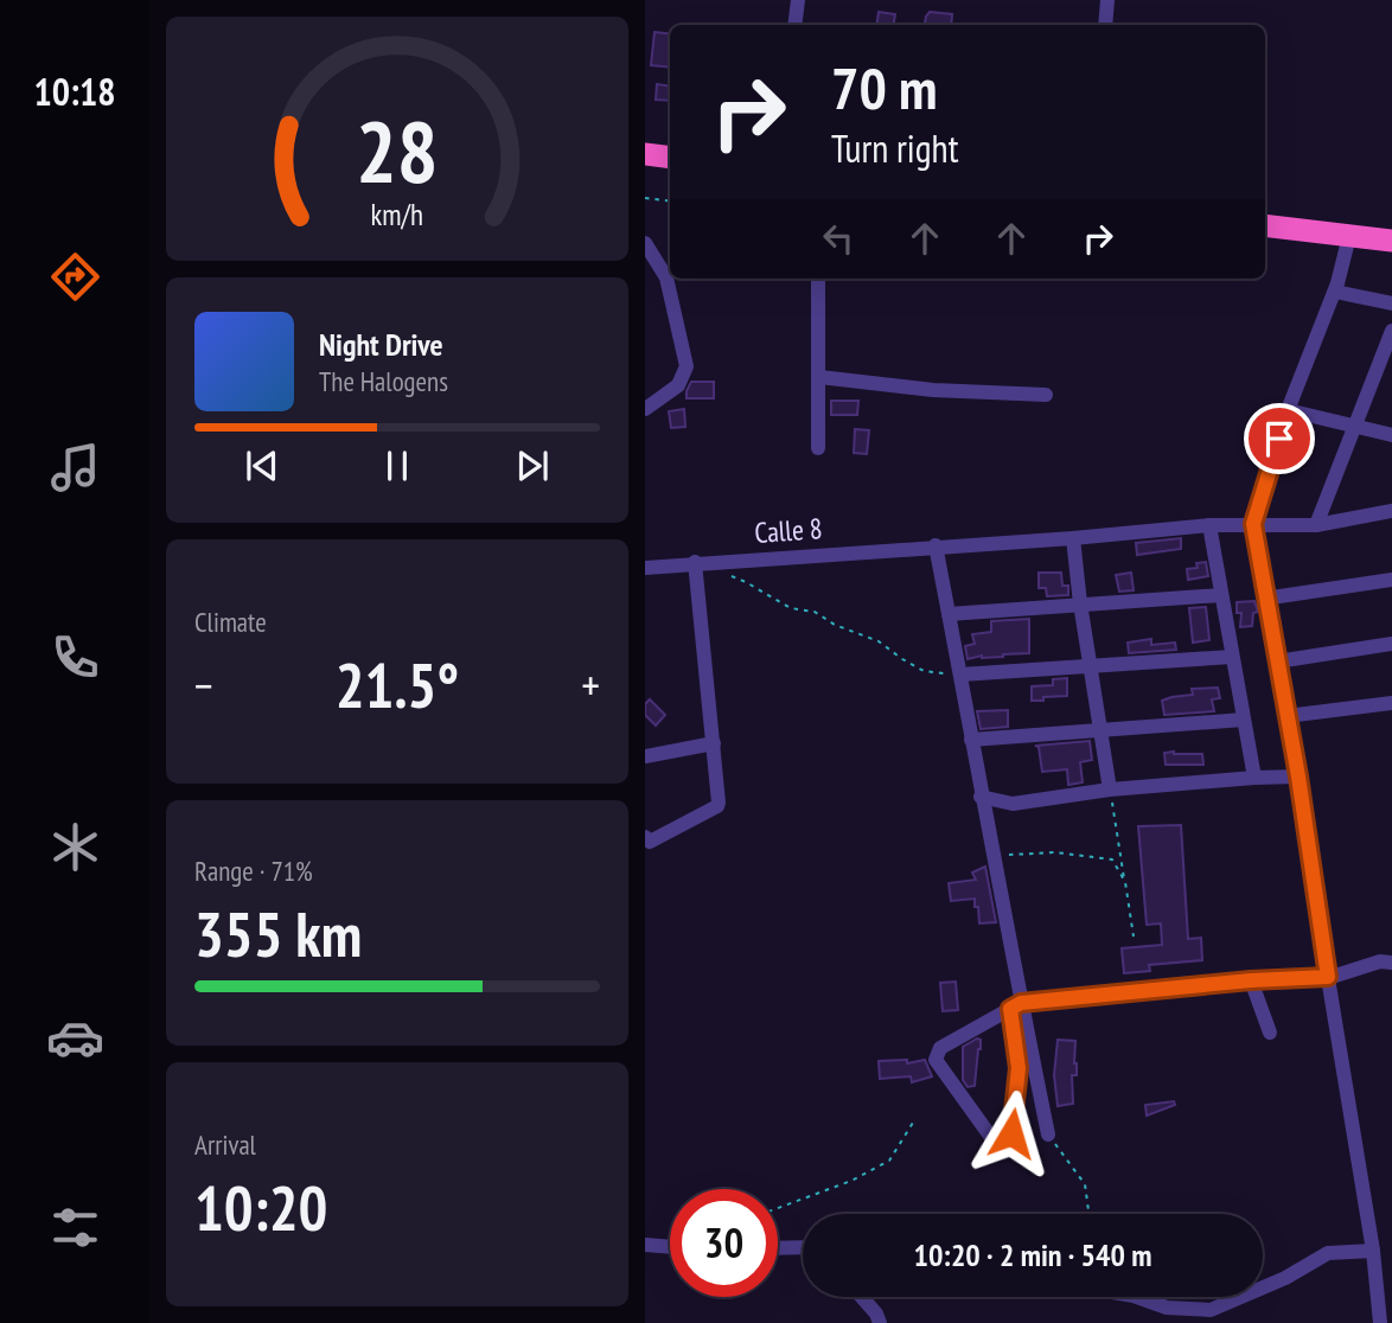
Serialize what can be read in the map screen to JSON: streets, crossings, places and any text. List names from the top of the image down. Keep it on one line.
{"streets":{"street":["Calle 8"]},"page":{"tabs":"10:18","turn":["70 m","Turn right"],"song":["Night Drive","The Halogens"],"tile":["Climate",["Range · 71%","355 km"],["Arrival","10:20"]],"heat":["−","21.5°","+"],"limit":"30","trip":"10:20 · 2 min · 540 m","gauge":["28","km/h"]}}
